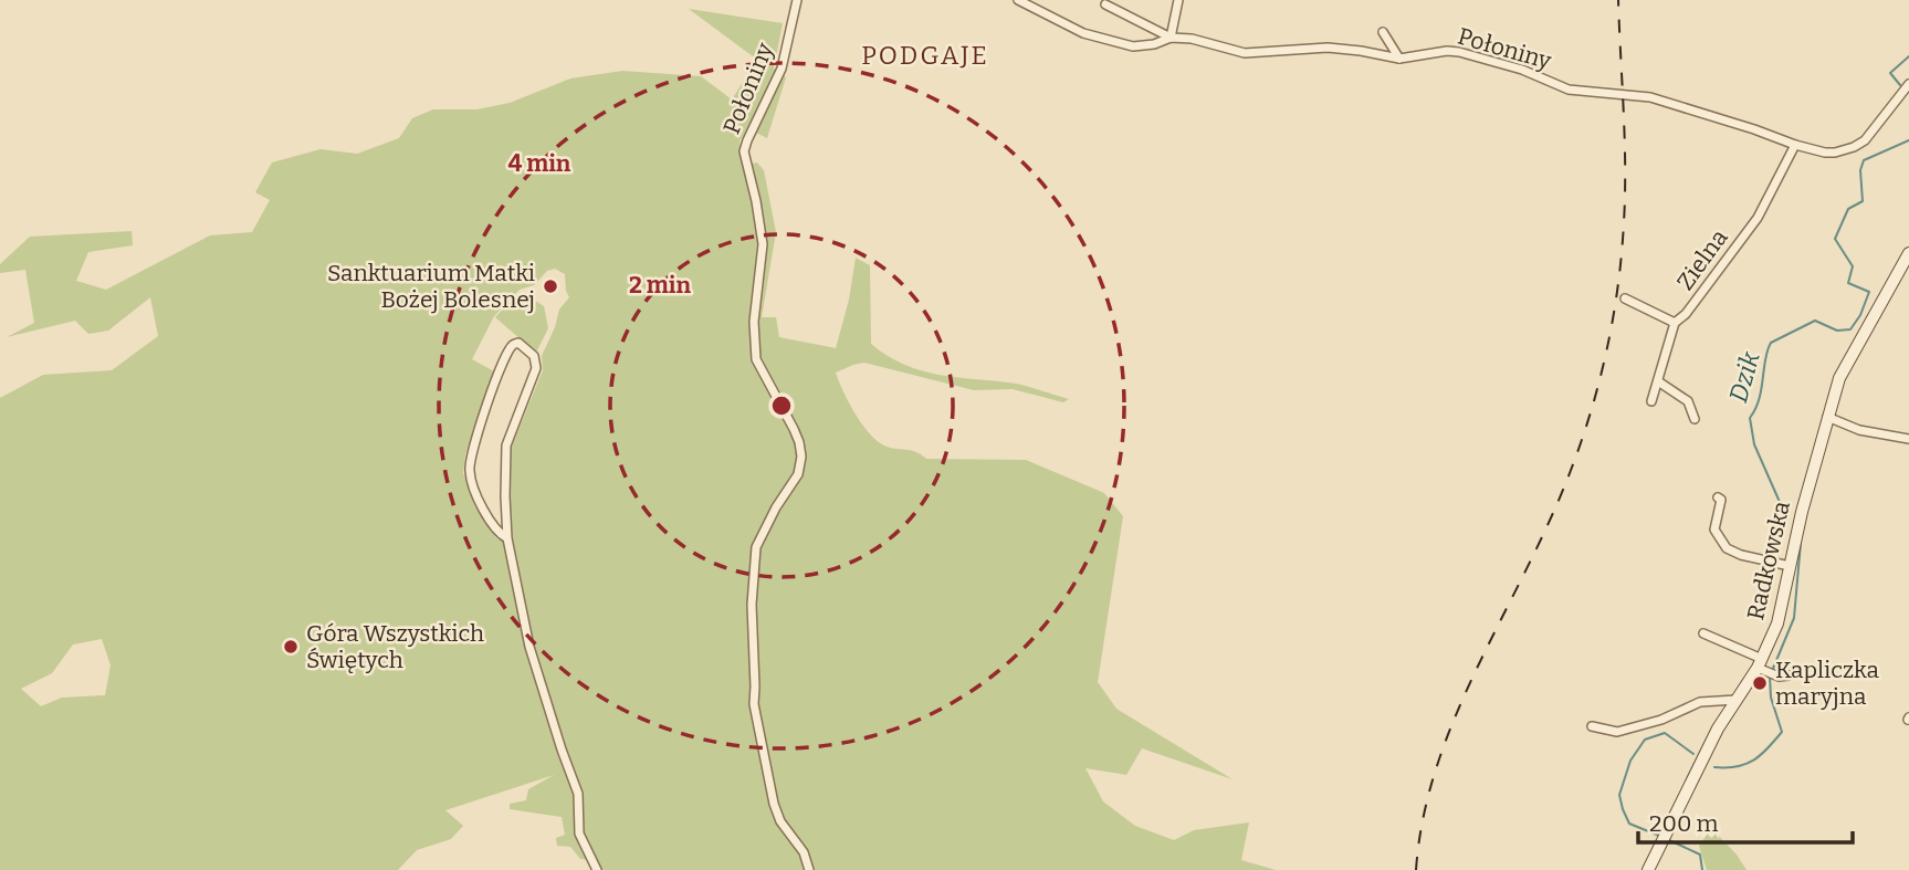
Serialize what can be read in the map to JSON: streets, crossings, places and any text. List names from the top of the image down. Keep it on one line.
{"streets":{"street":["Połoniny","Zielna","Radkowska"]},"crossings":[["Połoniny","Zielna"]],"districts":["PODGAJE"],"water":["Dzik"],"places":["Sanktuarium Matki Bożej Bolesnej","Góra Wszystkich Świętych","Kapliczka maryjna"],"scale_bar":"200 m","rings":["4 min","2 min"]}
